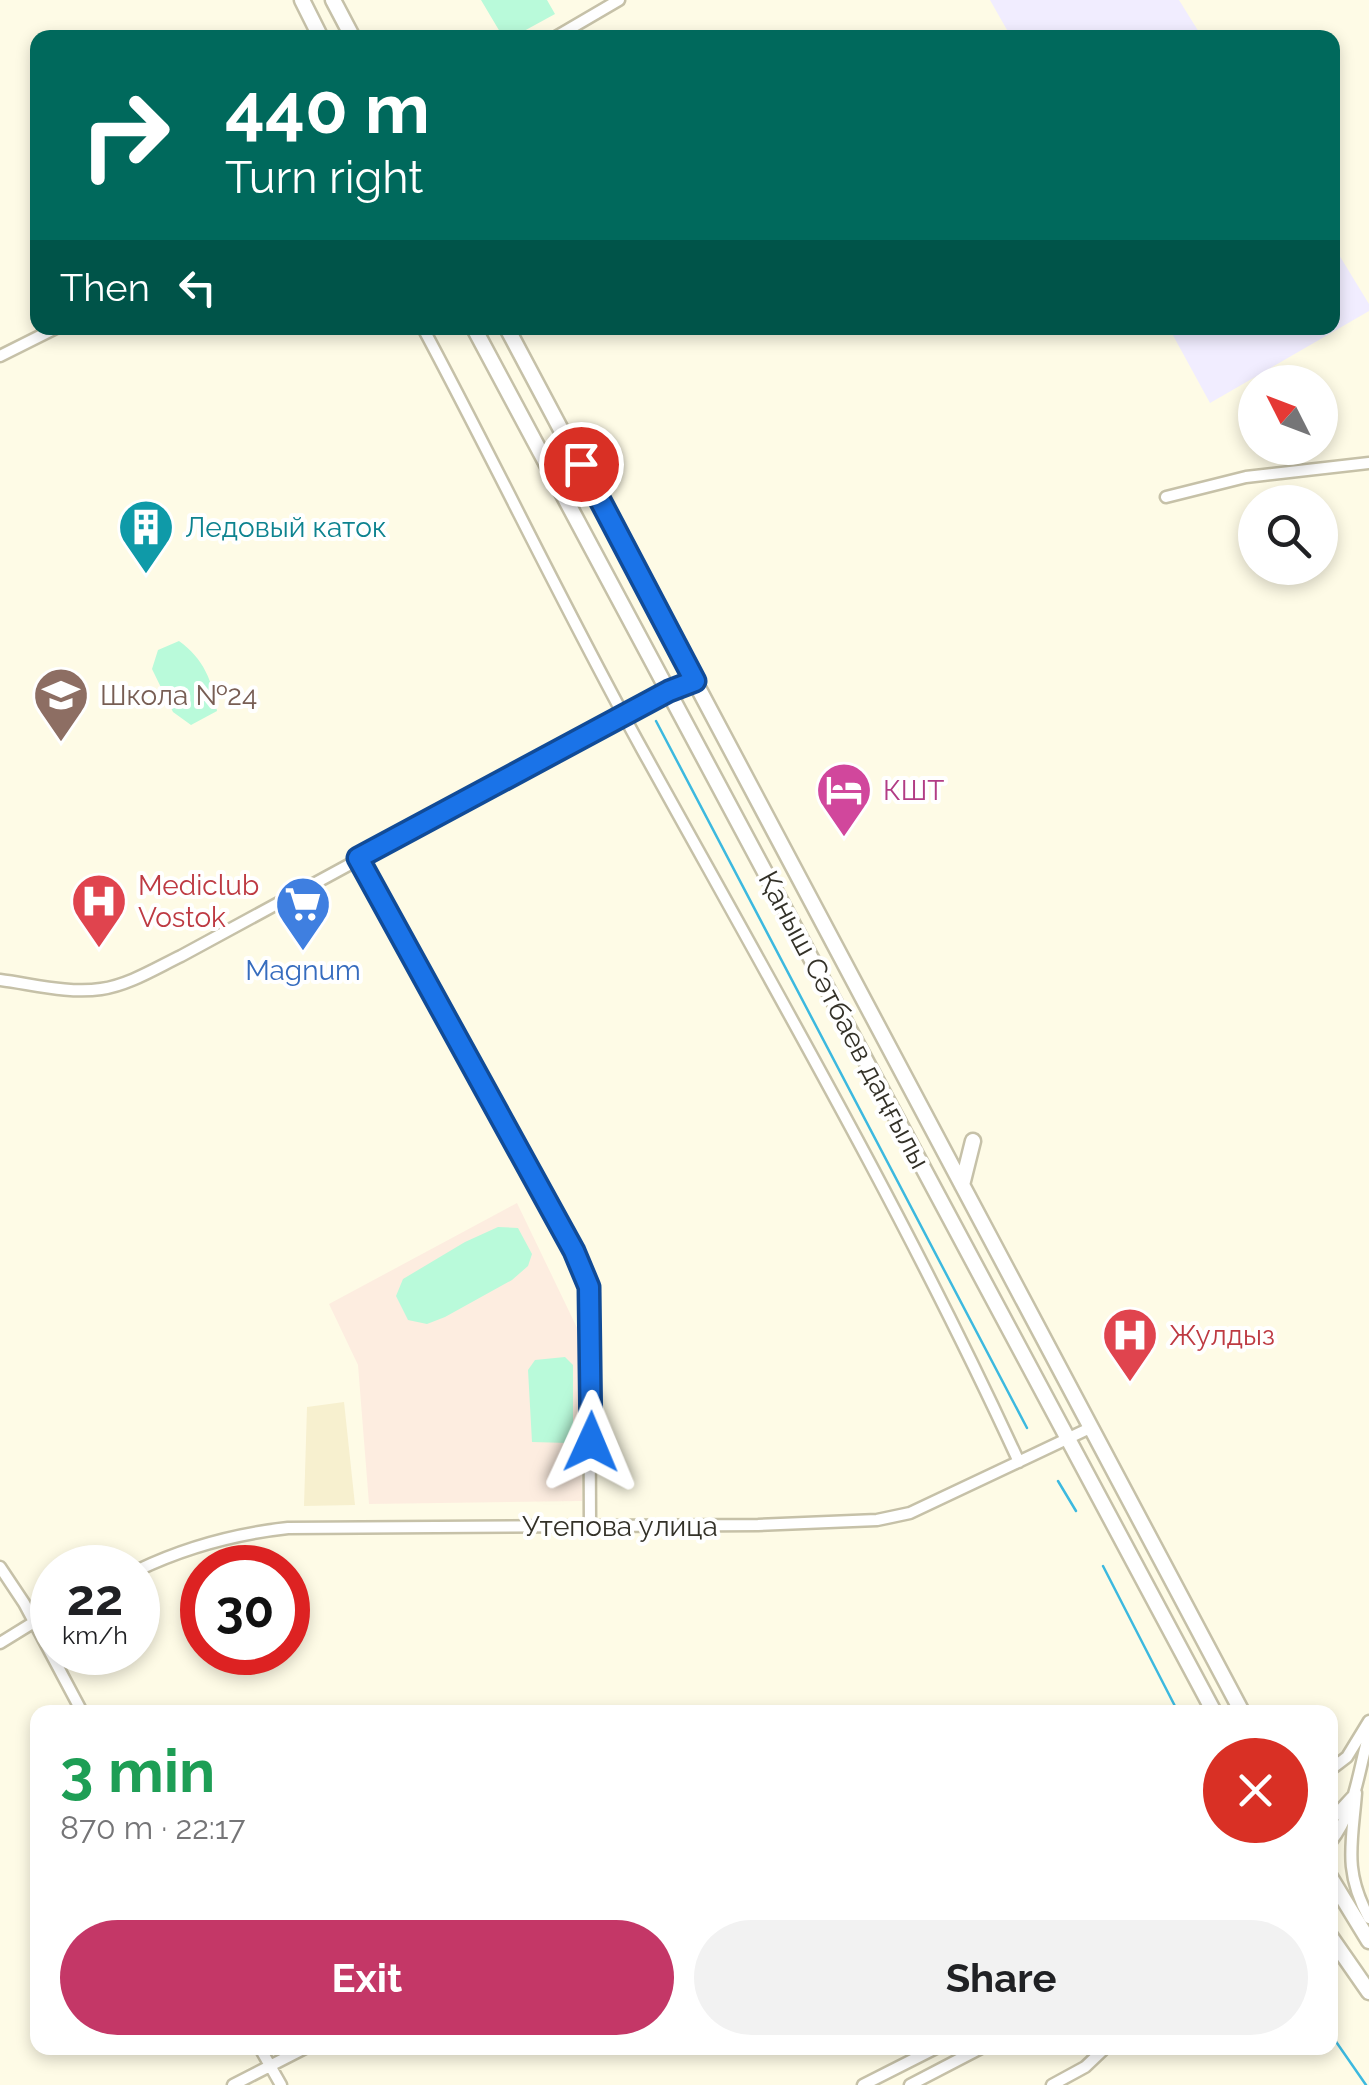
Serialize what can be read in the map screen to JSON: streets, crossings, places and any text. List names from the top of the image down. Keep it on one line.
{"streets":{"main road":["Қаныш Сәтбаев даңғылы"],"street":["Утепова улица"]},"crossings":[["Қаныш Сәтбаев даңғылы","Утепова улица"]],"places":{"building":["Ледовый каток"],"school or university":["Школа №24"],"hotel":["КШТ"],"hospital":["Mediclub Vostok","Жулдыз"],"supermarket":["Magnum"]},"north":"top left","page":{"turn":["440 m","Turn right"],"then":"Then","speed":"22 km/h","limit":"30","heading":["3 min","870 m · 22:17"],"buttons":["Exit","Share"]}}
